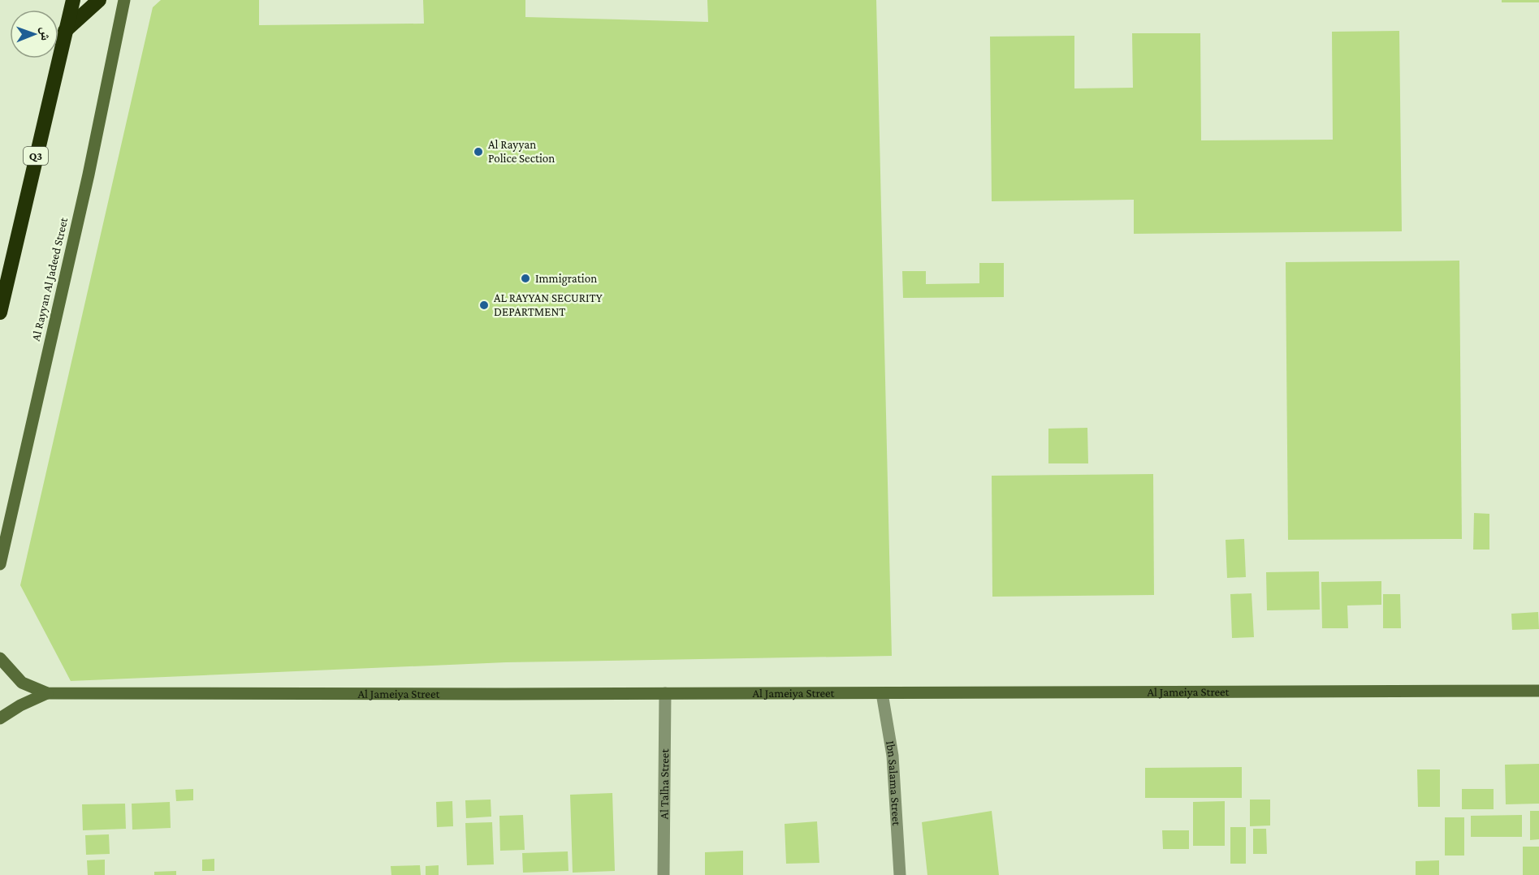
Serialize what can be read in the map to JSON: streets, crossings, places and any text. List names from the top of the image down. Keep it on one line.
{"streets":{"highway":["Q3"],"street":["Al Rayyan Al Jadeed Street","Al Jameiya Street","Al Talha Street","Ibn Salama Street"]},"crossings":[["Al Jameiya Street","Al Talha Street"],["Al Jameiya Street","Ibn Salama Street"]],"places":["Al Rayyan Police Section","Immigration","AL RAYYAN SECURITY DEPARTMENT"],"north":"right"}
